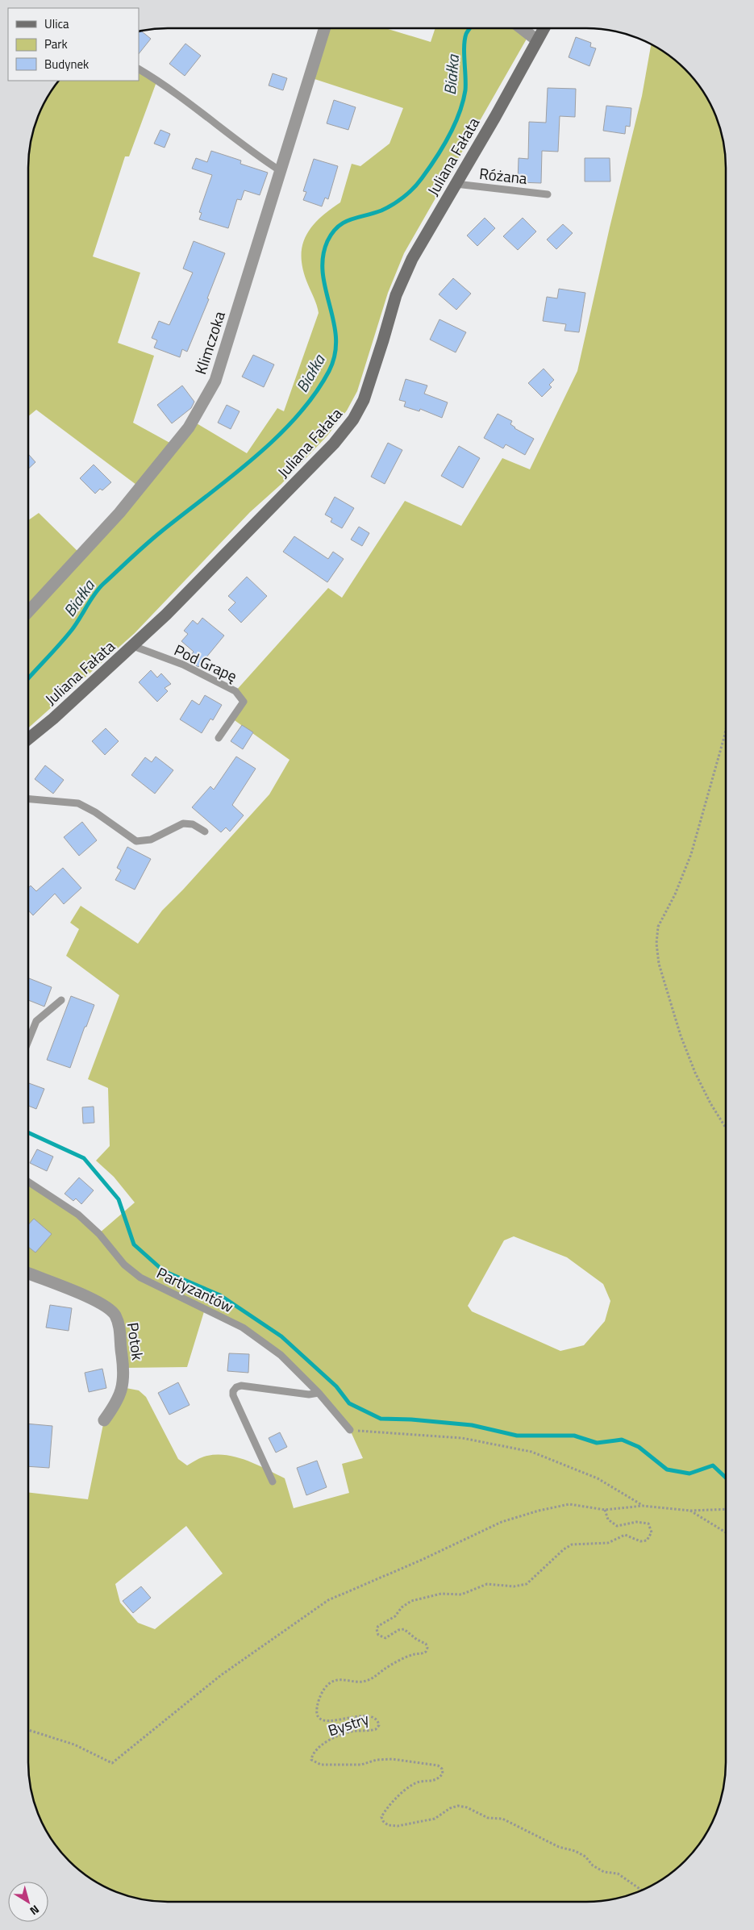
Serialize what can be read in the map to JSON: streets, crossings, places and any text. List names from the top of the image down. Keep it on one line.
{"streets":{"street":["Juliana Fałata","Klimczoka","Potok"],"lane":["Różana","Pod Grapę","Partyzantów"],"path":["Bystry"]},"crossings":[["Juliana Fałata","Różana"],["Juliana Fałata","Pod Grapę"]],"water":["Białka"],"legend":["Ulica","Park","Budynek"],"north":"bottom right"}
